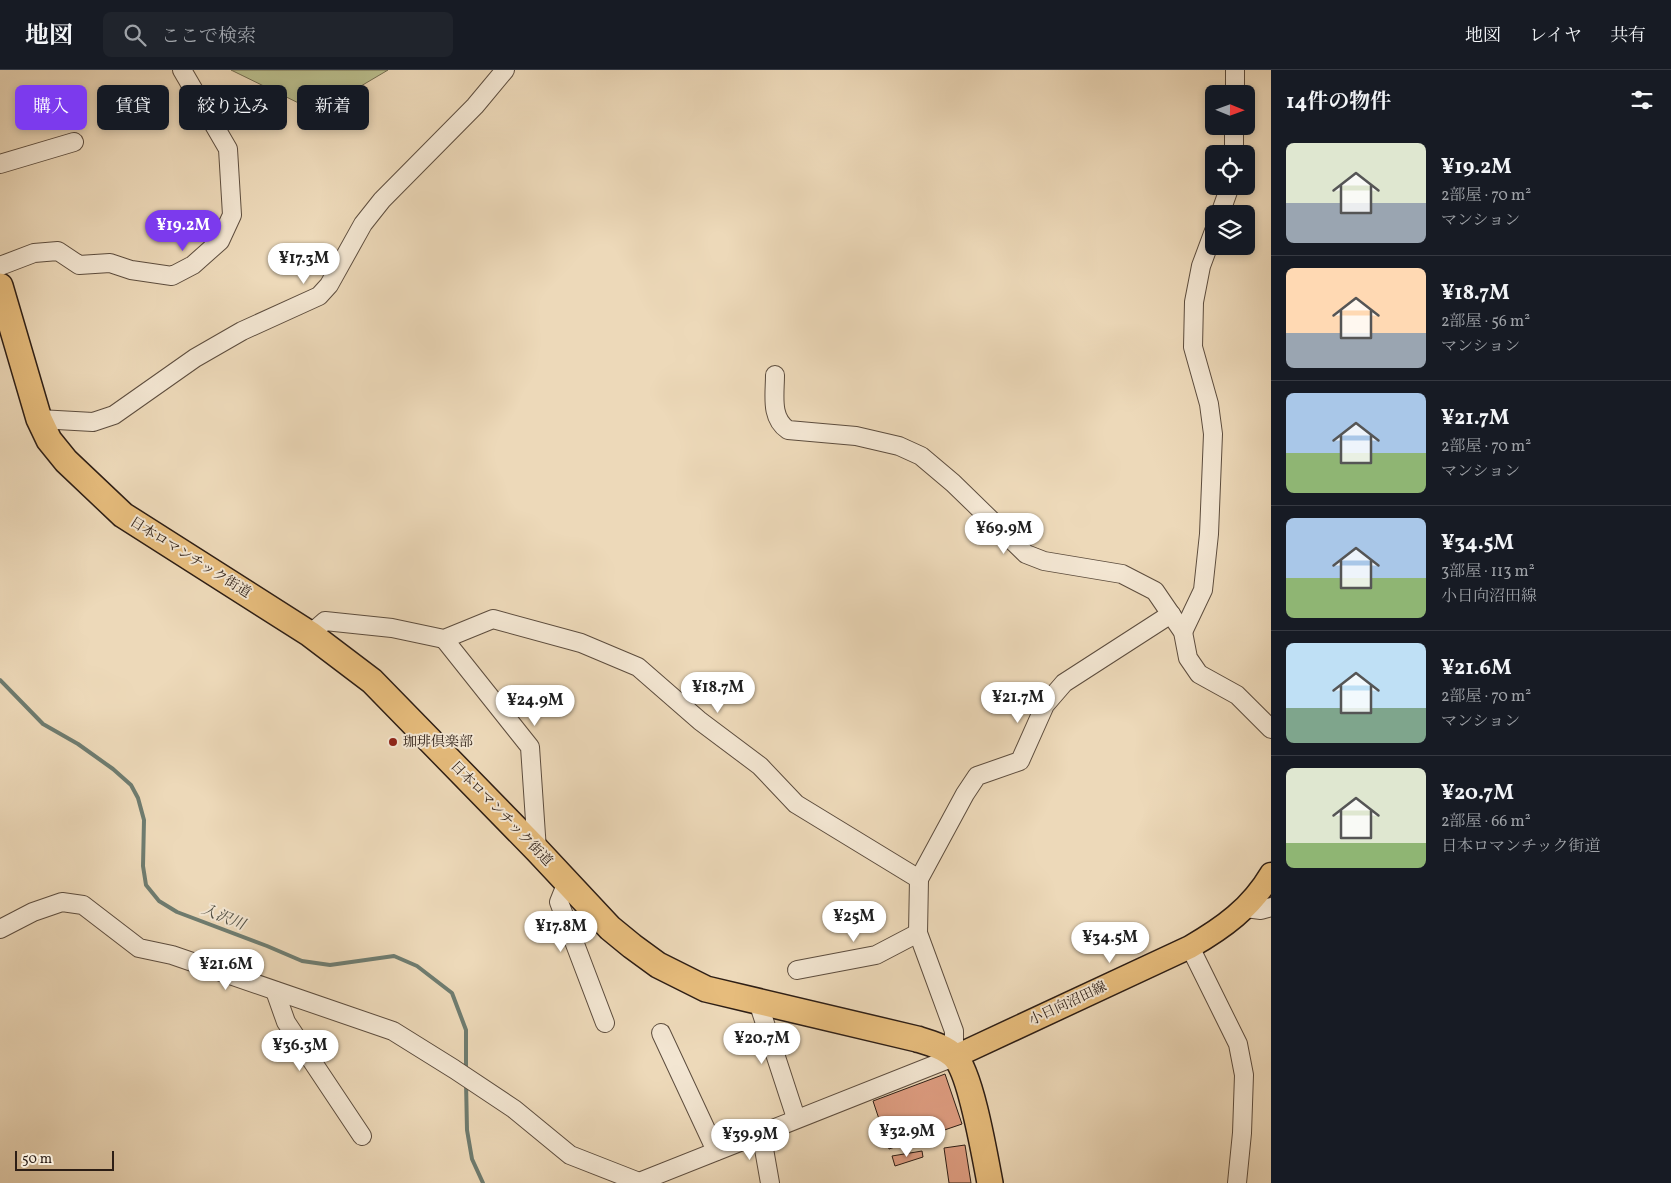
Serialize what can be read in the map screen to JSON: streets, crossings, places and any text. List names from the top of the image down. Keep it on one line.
{"streets":{"highway":["日本ロマンチック街道"],"main road":["小日向沼田線"]},"crossings":[["日本ロマンチック街道","小日向沼田線"]],"water":["入沢川"],"places":["珈琲倶楽部"],"scale_bar":"50 m","north":"right","page":{"header":"地図","search":"ここで検索","nav":["地図","レイヤ","共有"],"heading":"14件の物件","chip":["購入","賃貸","絞り込み","新着"],"list":[{"name":"¥19.2M","note":"2部屋 · 70 m² · マンション"},{"name":"¥18.7M","note":"2部屋 · 56 m² · マンション"},{"name":"¥21.7M","note":"2部屋 · 70 m² · マンション"},{"name":"¥34.5M","note":"3部屋 · 113 m² · 小日向沼田線"},{"name":"¥21.6M","note":"2部屋 · 70 m² · マンション"},{"name":"¥20.7M","note":"2部屋 · 66 m² · 日本ロマンチック街道"}],"price":["¥19.2M","¥17.3M","¥69.9M","¥18.7M","¥21.7M","¥24.9M","¥25M","¥17.8M","¥34.5M","¥21.6M","¥20.7M","¥36.3M","¥32.9M","¥39.9M"],"scale":"50 m"}}
